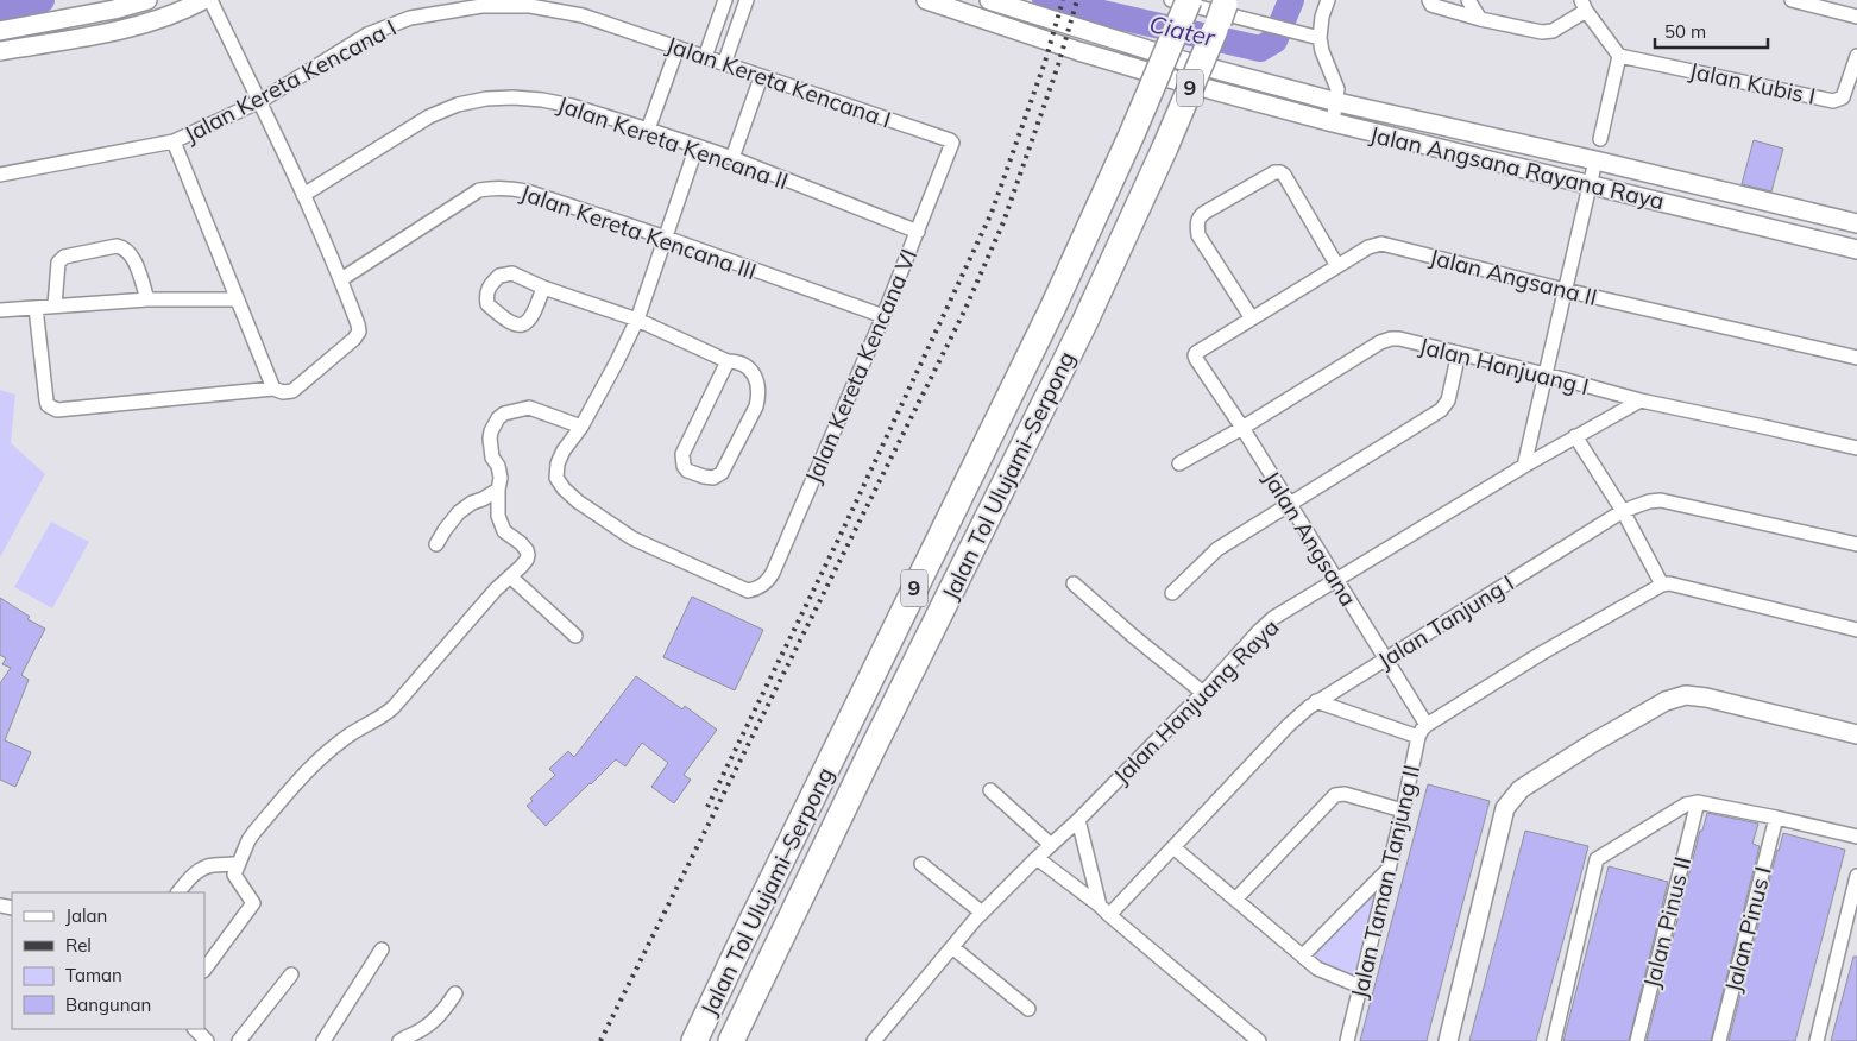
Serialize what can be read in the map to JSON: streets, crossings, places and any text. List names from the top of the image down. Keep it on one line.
{"streets":{"highway":["9","Jalan Tol Ulujami–Serpong"],"street":["Jalan Kereta Kencana I","Jalan Kubis I","Jalan Kereta Kencana II","Jalan Angsana Rayana Raya","Jalan Kereta Kencana III","Jalan Angsana II","Jalan Kereta Kencana VI","Jalan Hanjuang I","Jalan Angsana","Jalan Tanjung I","Jalan Hanjuang Raya","Jalan Taman Tanjung II","Jalan Pinus II","Jalan Pinus I"]},"crossings":[["Jalan Kereta Kencana I","Jalan Kereta Kencana VI"],["Jalan Kereta Kencana II","Jalan Kereta Kencana VI"],["Jalan Kereta Kencana III","Jalan Kereta Kencana VI"],["Jalan Angsana II","Jalan Angsana"],["Jalan Hanjuang I","Jalan Angsana"],["Jalan Hanjuang I","Jalan Hanjuang Raya"],["Jalan Angsana","Jalan Tanjung I"],["Jalan Angsana","Jalan Hanjuang Raya"],["Jalan Angsana","Jalan Taman Tanjung II"]],"water":["Ciater"],"legend":["Jalan","Rel","Taman","Bangunan"],"scale_bar":"50 m"}
